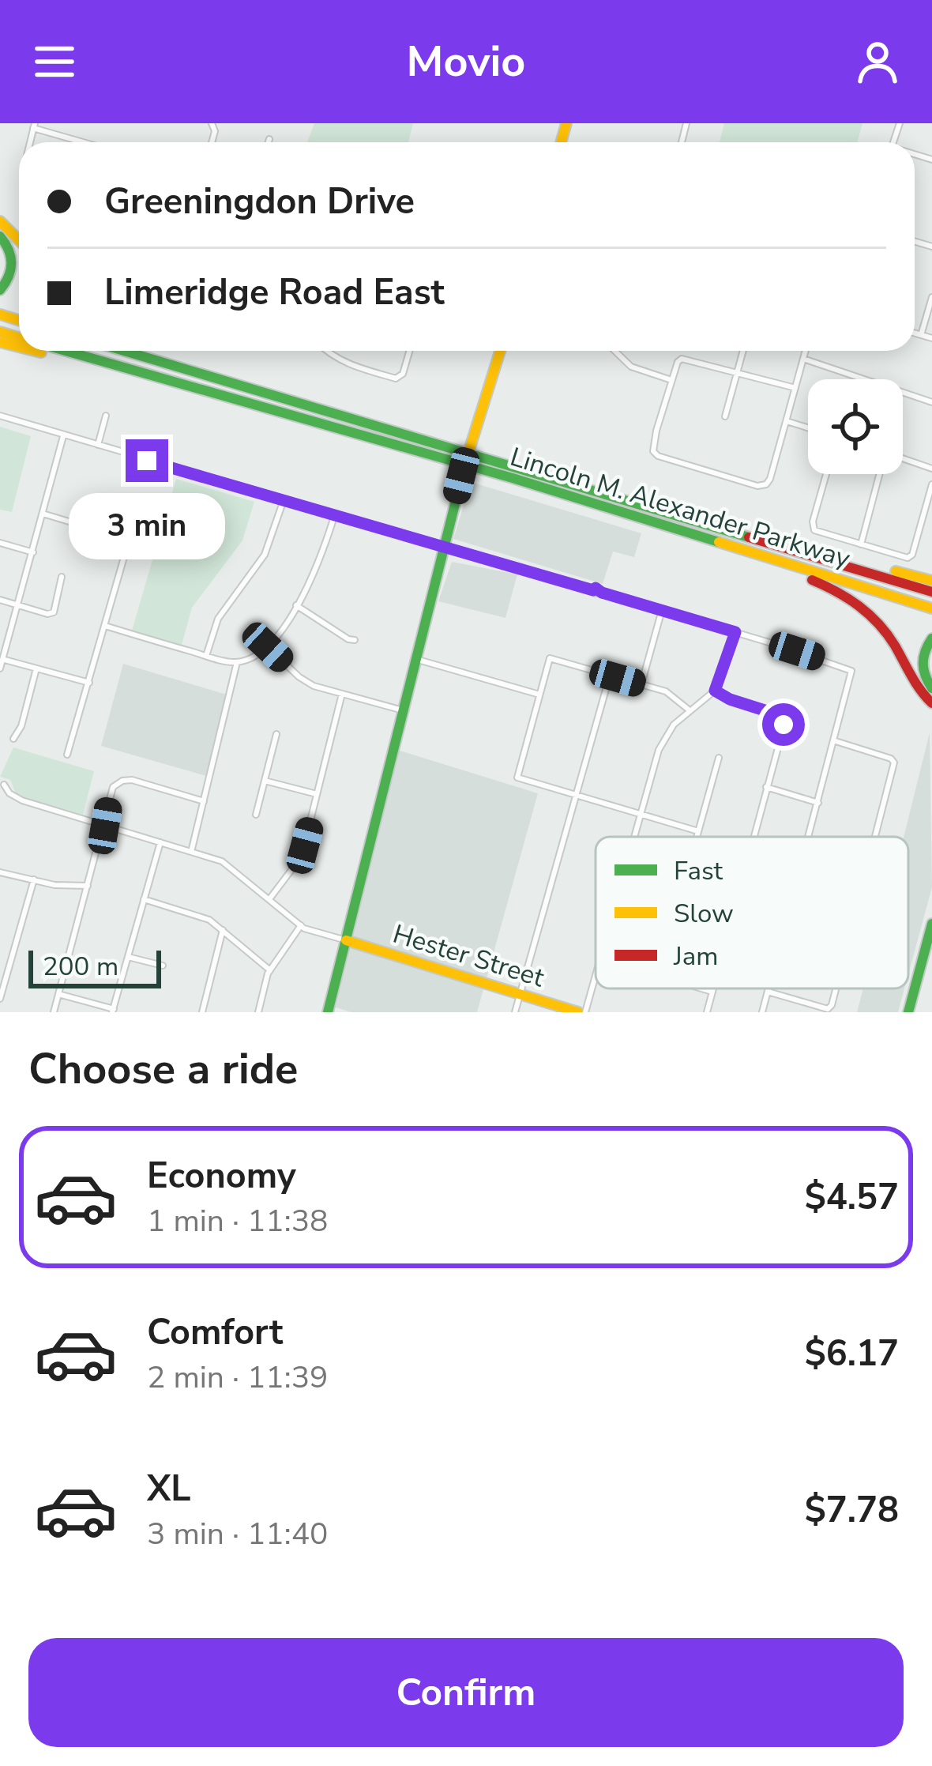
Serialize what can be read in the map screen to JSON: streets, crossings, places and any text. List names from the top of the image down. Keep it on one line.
{"streets":{"main road":["Lincoln M. Alexander Parkway","Hester Street"]},"legend":["Fast","Slow","Jam"],"scale_bar":"200 m","page":{"header":"Movio","banner":["Greeningdon Drive","Limeridge Road East"],"bubble":"3 min","scale":"200 m","heading":"Choose a ride","list":[{"name":"Economy","note":"1 min · 11:38","value":"$4.57"},{"name":"Comfort","note":"2 min · 11:39","value":"$6.17"},{"name":"XL","note":"3 min · 11:40","value":"$7.78"}],"buttons":"Confirm"}}
